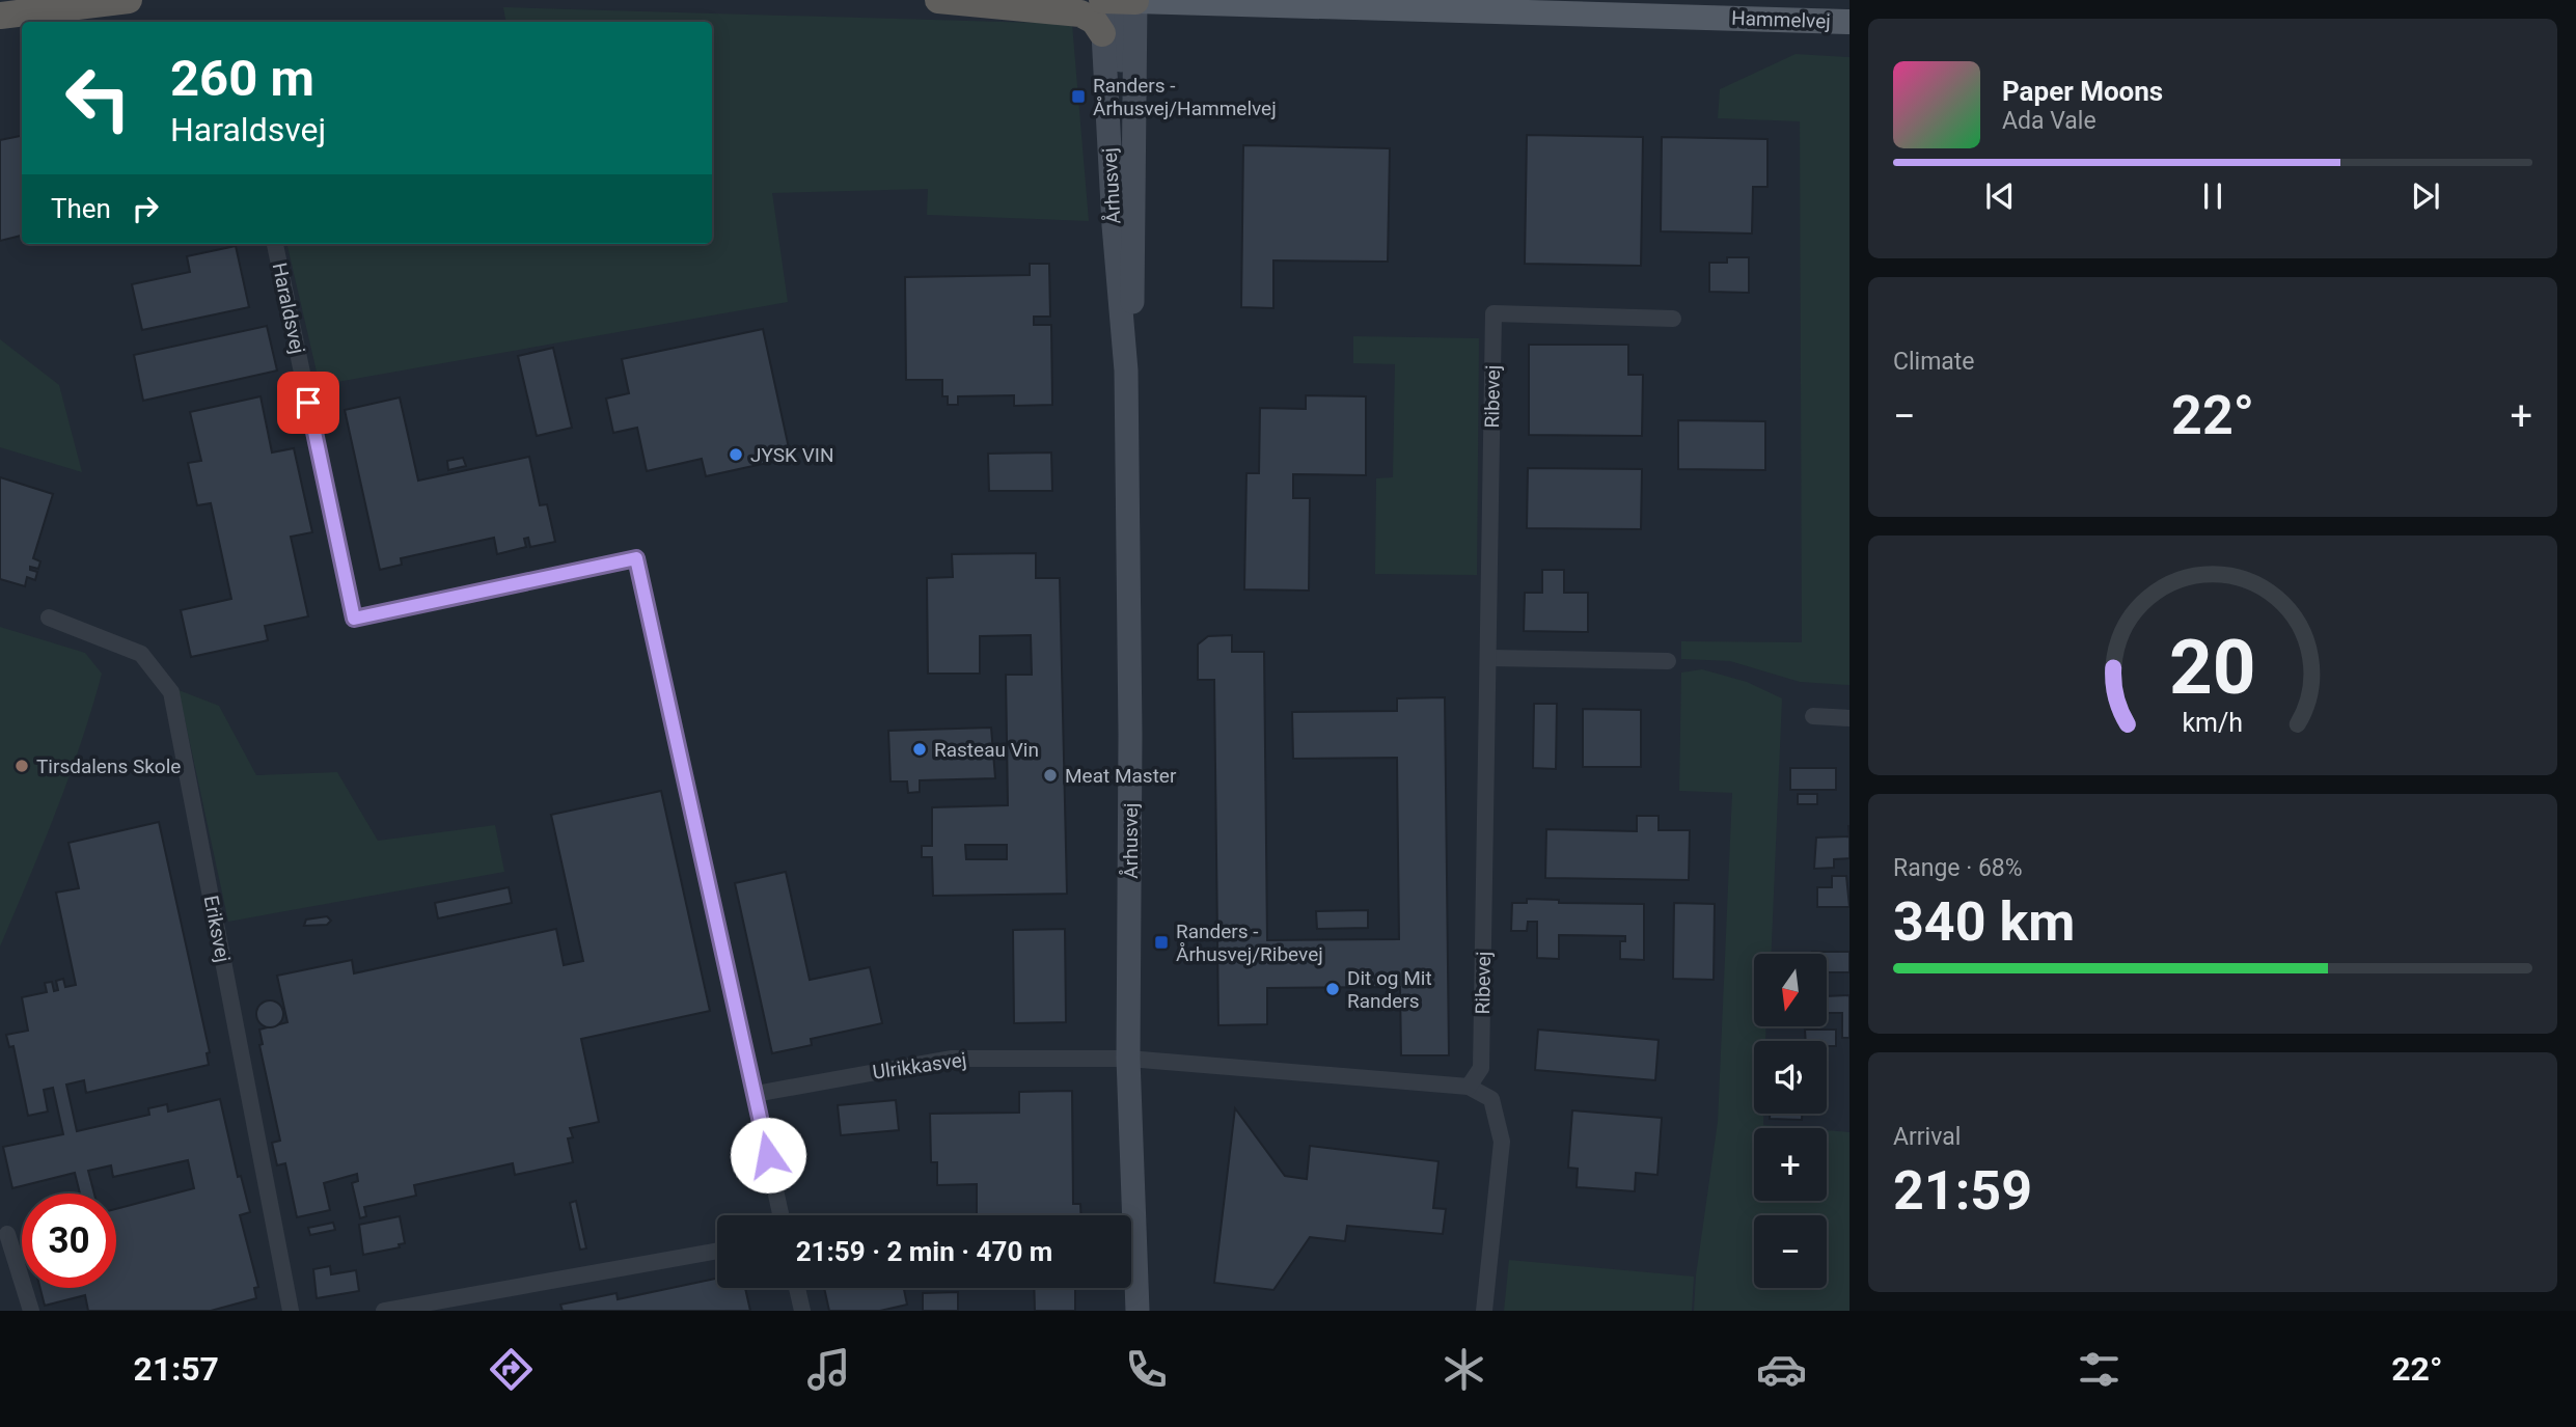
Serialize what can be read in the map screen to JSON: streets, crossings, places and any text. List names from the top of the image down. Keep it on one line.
{"streets":{"highway":["Hammelvej"],"main road":["Århusvej"],"street":["Haraldsvej","Ribevej","Eriksvej","Ulrikkasvej"]},"crossings":[["Hammelvej","Århusvej"],["Århusvej","Ulrikkasvej"],["Haraldsvej","Ulrikkasvej"]],"places":{"transit":["Randers - Århusvej/Hammelvej","Randers - Århusvej/Ribevej"],"other":["JYSK VIN","Rasteau Vin","Tirsdalens Skole","Meat Master","Dit og Mit Randers"]},"north":"bottom","page":{"turn":["260 m","Haraldsvej"],"song":["Paper Moons","Ada Vale"],"then":"Then","tile":["Climate",["Range · 68%","340 km"],["Arrival","21:59"]],"heat":["−","22°","+"],"map_buttons":["+","−"],"limit":"30","trip":"21:59 · 2 min · 470 m","tabs":["21:57","22°"],"gauge":["20","km/h"]}}
